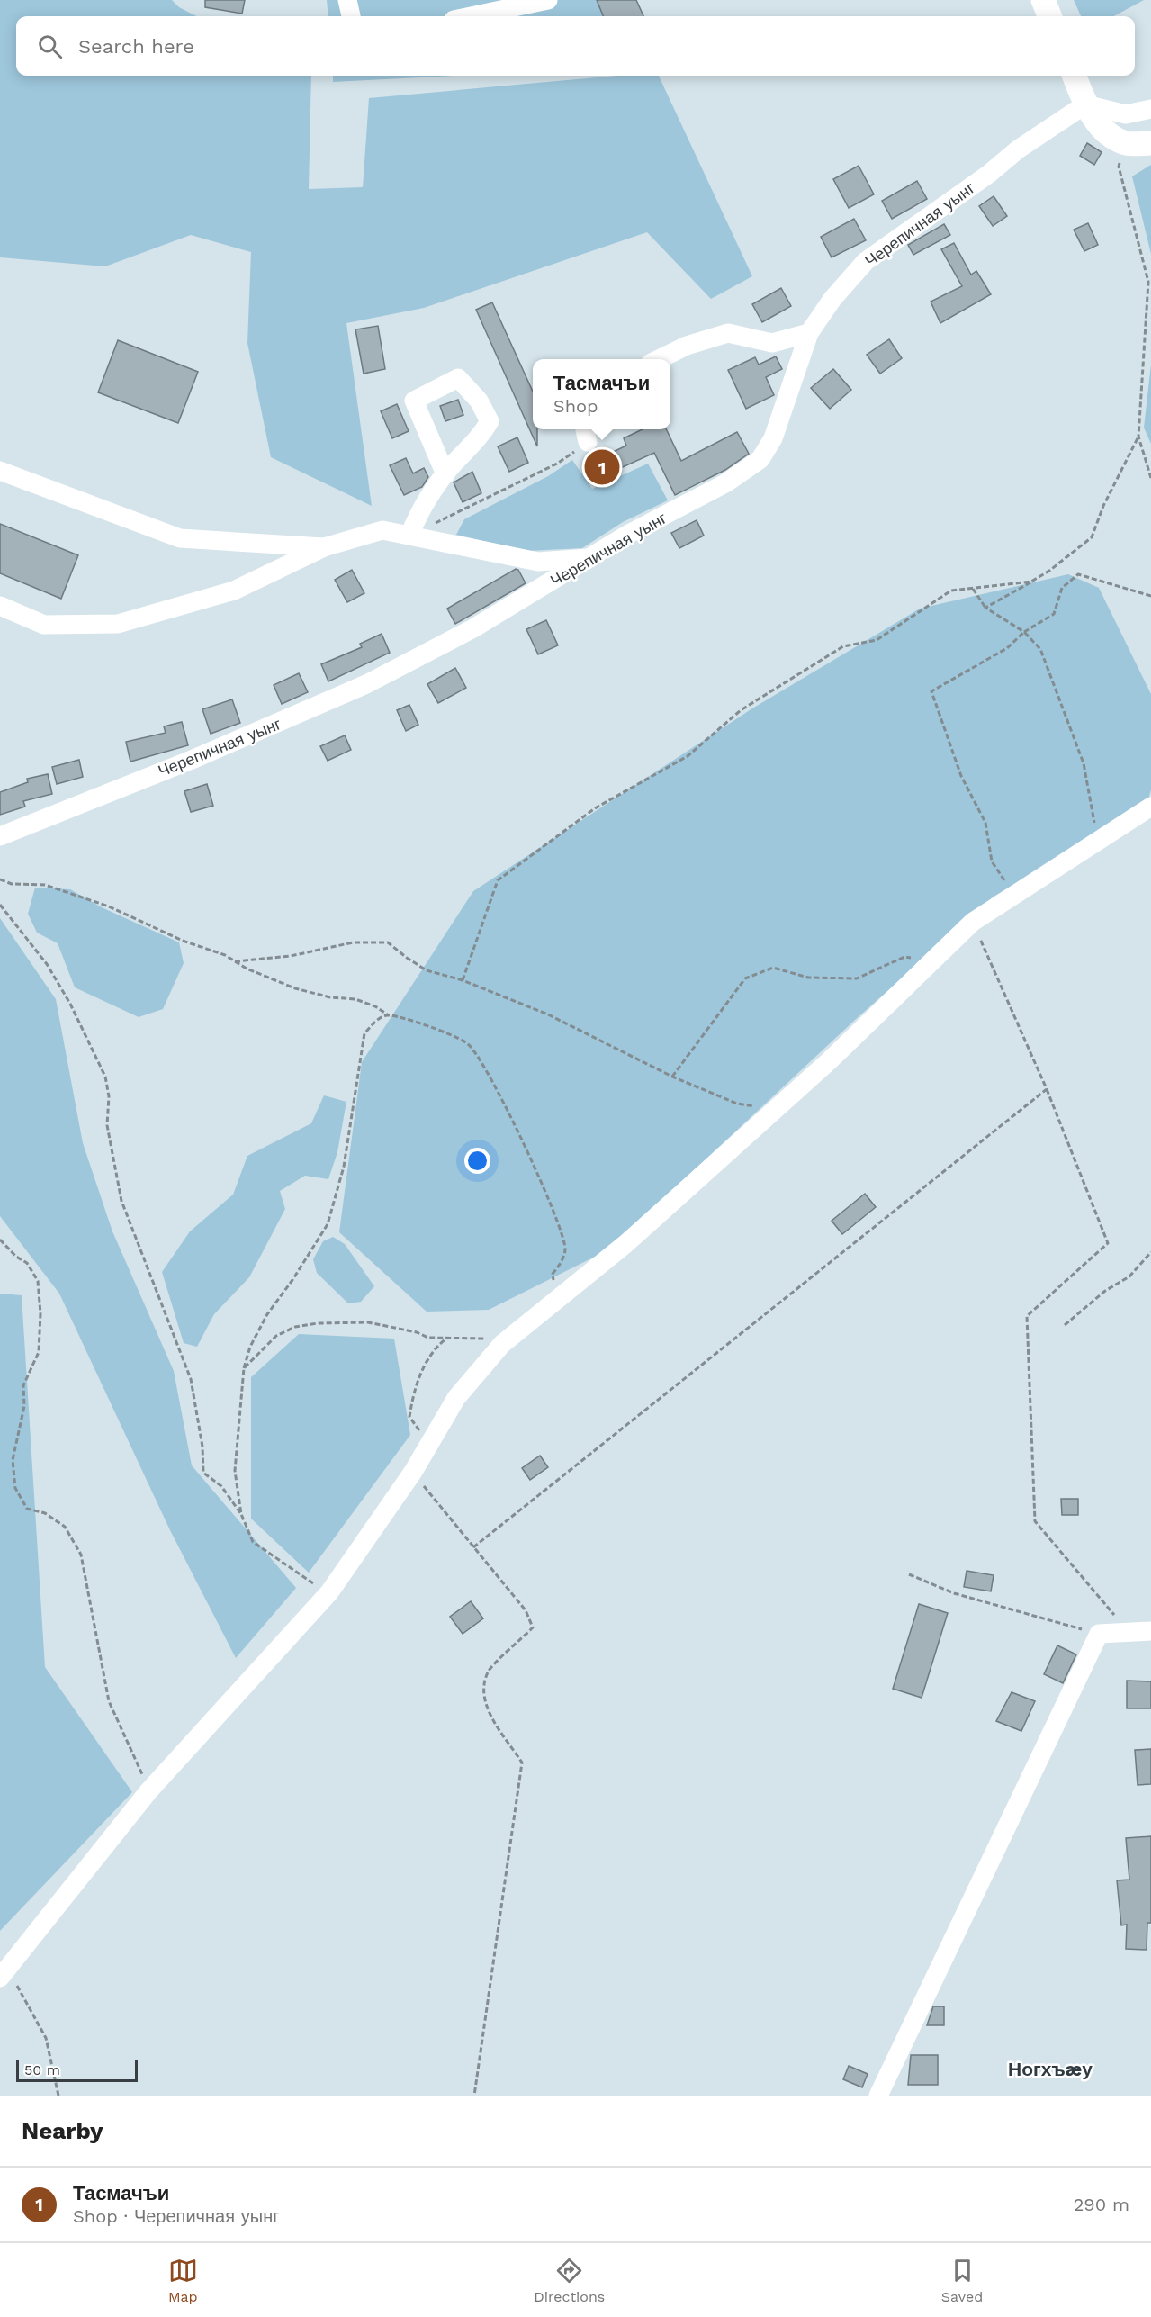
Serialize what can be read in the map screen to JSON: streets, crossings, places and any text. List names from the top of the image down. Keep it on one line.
{"streets":{"street":["Черепичная уынг"]},"districts":["Ногхъæу"],"scale_bar":"50 m","page":{"search":"Search here","popup":["Тасмачъи","Shop"],"pins":"1","scale":"50 m","heading":"Nearby","list":[{"mark":"1","name":"Тасмачъи","note":"Shop · Черепичная уынг","value":"290 m"}],"nav":["Map","Directions","Saved"]}}
